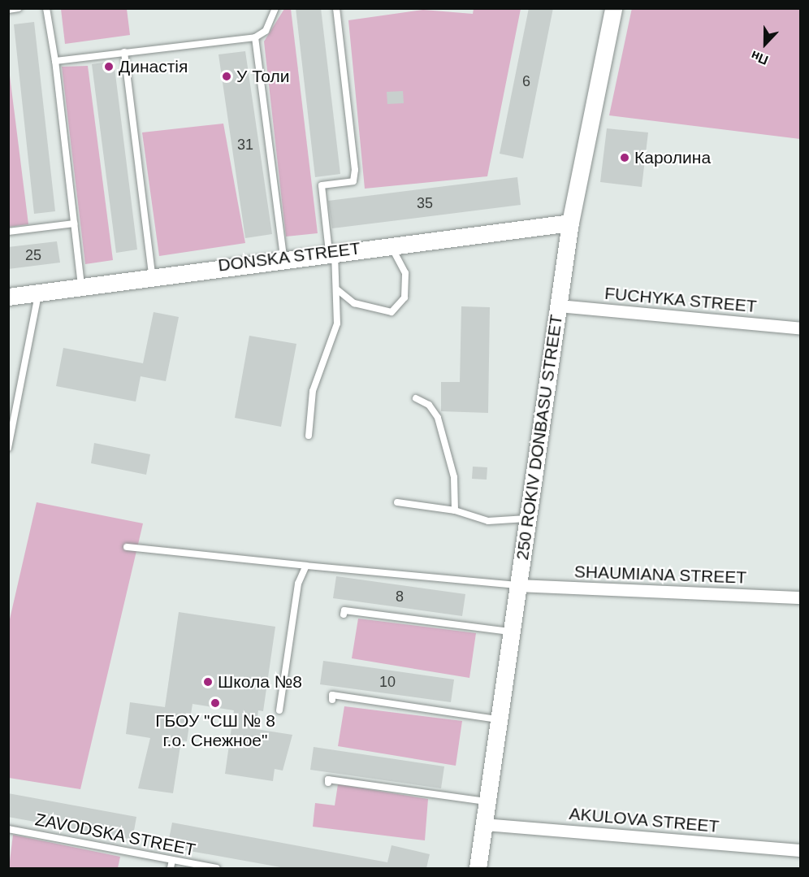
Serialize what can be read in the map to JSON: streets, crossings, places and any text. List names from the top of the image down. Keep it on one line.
{"streets":{"street":["DONSKA STREET","FUCHYKA STREET","250 ROKIV DONBASU STREET","SHAUMIANA STREET","AKULOVA STREET"],"lane":["ZAVODSKA STREET"]},"crossings":[["DONSKA STREET","250 ROKIV DONBASU STREET"],["FUCHYKA STREET","250 ROKIV DONBASU STREET"],["250 ROKIV DONBASU STREET","SHAUMIANA STREET"],["250 ROKIV DONBASU STREET","AKULOVA STREET"]],"places":["Династія","У Толи","Каролина","Школа №8","ГБОУ \"СШ № 8 г.о. Снежное\""],"house_numbers":["6","31","35","25","8","10"],"north":"bottom"}
